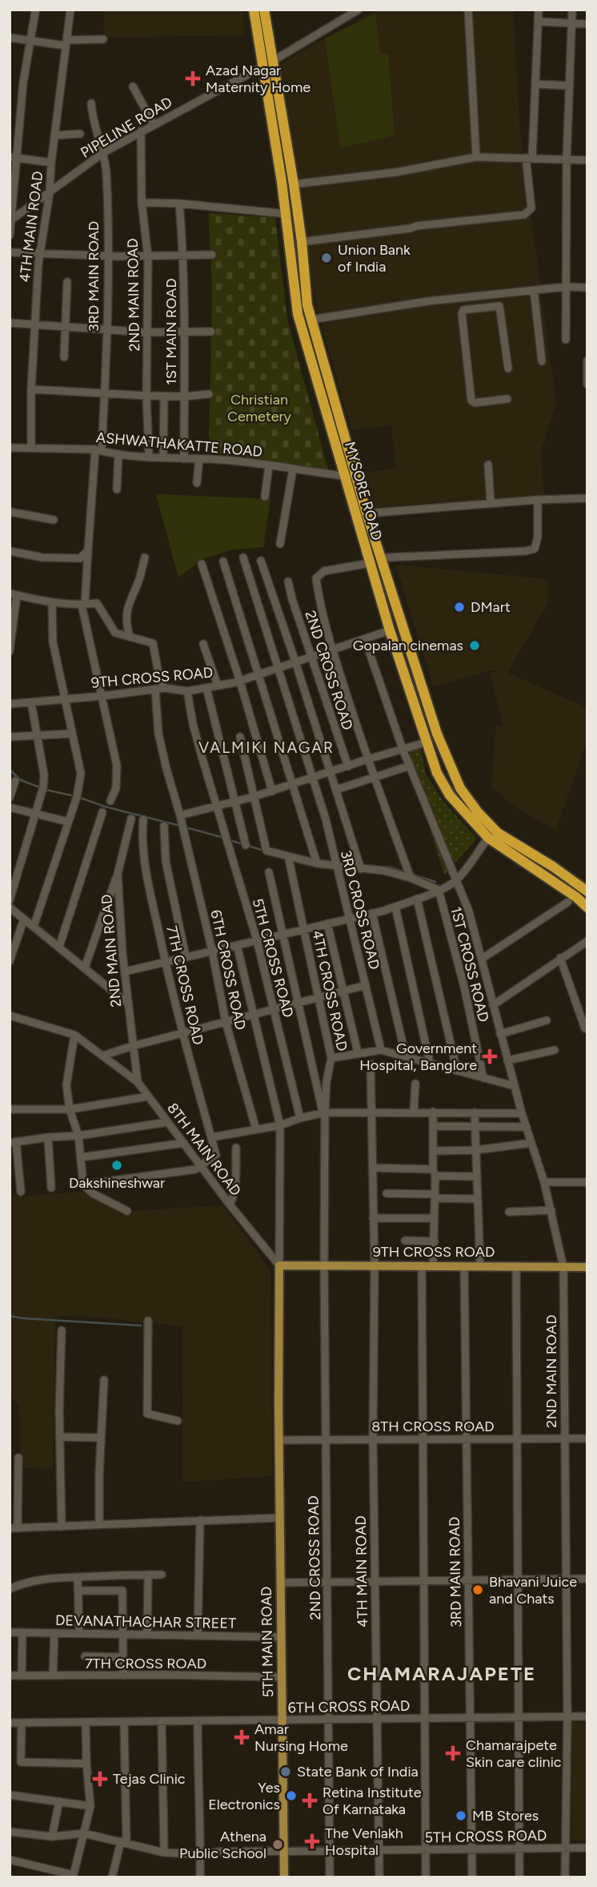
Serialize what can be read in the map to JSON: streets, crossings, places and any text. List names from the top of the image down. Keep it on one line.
{"streets":{"highway":["MYSORE ROAD"],"main road":["9TH CROSS ROAD","5TH MAIN ROAD"],"street":["PIPELINE ROAD","4TH MAIN ROAD","3RD MAIN ROAD","2ND MAIN ROAD","1ST MAIN ROAD","ASHWATHAKATTE ROAD","2ND CROSS ROAD","3RD CROSS ROAD","5TH CROSS ROAD","1ST CROSS ROAD","6TH CROSS ROAD","7TH CROSS ROAD","4TH CROSS ROAD","8TH MAIN ROAD","8TH CROSS ROAD","DEVANATHACHAR STREET"]},"crossings":[["PIPELINE ROAD","4TH MAIN ROAD"],["PIPELINE ROAD","3RD MAIN ROAD"],["PIPELINE ROAD","2ND MAIN ROAD"],["PIPELINE ROAD","MYSORE ROAD"],["4TH MAIN ROAD","ASHWATHAKATTE ROAD"],["4TH MAIN ROAD","9TH CROSS ROAD"],["4TH MAIN ROAD","5TH CROSS ROAD"],["4TH MAIN ROAD","6TH CROSS ROAD"],["4TH MAIN ROAD","8TH CROSS ROAD"],["3RD MAIN ROAD","ASHWATHAKATTE ROAD"],["3RD MAIN ROAD","9TH CROSS ROAD"],["3RD MAIN ROAD","5TH CROSS ROAD"],["3RD MAIN ROAD","6TH CROSS ROAD"],["3RD MAIN ROAD","8TH CROSS ROAD"],["2ND MAIN ROAD","ASHWATHAKATTE ROAD"],["2ND MAIN ROAD","9TH CROSS ROAD"],["2ND MAIN ROAD","5TH CROSS ROAD"],["2ND MAIN ROAD","6TH CROSS ROAD"],["2ND MAIN ROAD","8TH MAIN ROAD"],["2ND MAIN ROAD","8TH CROSS ROAD"],["1ST MAIN ROAD","ASHWATHAKATTE ROAD"],["ASHWATHAKATTE ROAD","MYSORE ROAD"],["MYSORE ROAD","9TH CROSS ROAD"],["2ND CROSS ROAD","9TH CROSS ROAD"],["2ND CROSS ROAD","5TH CROSS ROAD"],["2ND CROSS ROAD","6TH CROSS ROAD"],["2ND CROSS ROAD","4TH CROSS ROAD"],["2ND CROSS ROAD","8TH CROSS ROAD"],["9TH CROSS ROAD","3RD CROSS ROAD"],["9TH CROSS ROAD","5TH CROSS ROAD"],["9TH CROSS ROAD","6TH CROSS ROAD"],["9TH CROSS ROAD","4TH CROSS ROAD"],["9TH CROSS ROAD","8TH MAIN ROAD"],["9TH CROSS ROAD","5TH MAIN ROAD"],["5TH CROSS ROAD","5TH MAIN ROAD"],["6TH CROSS ROAD","5TH MAIN ROAD"],["7TH CROSS ROAD","8TH MAIN ROAD"],["7TH CROSS ROAD","5TH MAIN ROAD"],["8TH MAIN ROAD","5TH MAIN ROAD"],["8TH CROSS ROAD","5TH MAIN ROAD"],["DEVANATHACHAR STREET","5TH MAIN ROAD"]],"districts":["VALMIKI NAGAR","CHAMARAJAPETE"],"parks":["Christian Cemetery"],"places":{"health":["Azad Nagar Maternity Home","Government Hospital, Banglore","Amar Nursing Home","Chamarajpete Skin care clinic","Tejas Clinic","Retina Institute Of Karnataka","The Venlakh Hospital"],"other":["Union Bank of India","DMart","Gopalan cinemas","Dakshineshwar","Bhavani Juice and Chats","State Bank of India","Yes Electronics","MB Stores","Athena Public School"]}}
